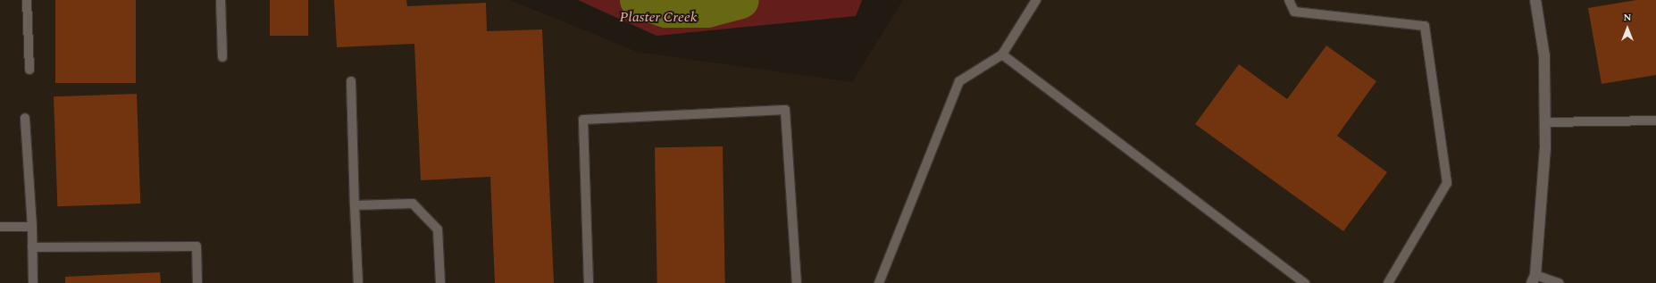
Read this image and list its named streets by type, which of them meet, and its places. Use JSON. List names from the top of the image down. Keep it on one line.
{"parks":["Plaster Creek"],"north":"top"}
